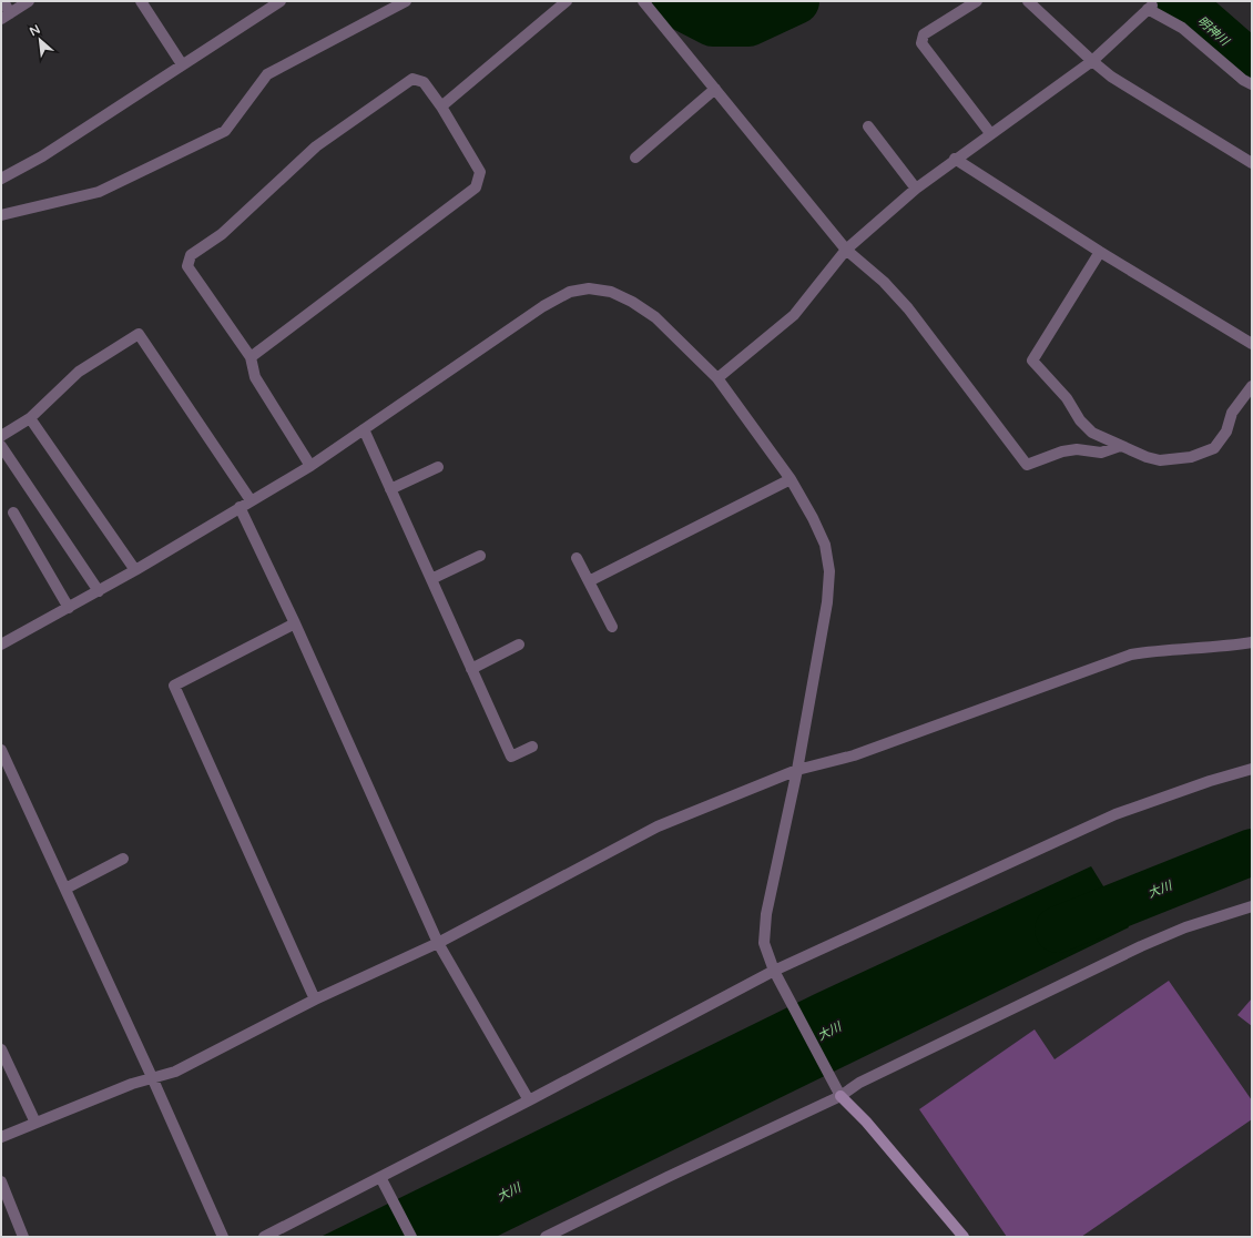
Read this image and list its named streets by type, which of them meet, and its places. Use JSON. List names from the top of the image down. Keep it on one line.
{"water":["明神川","大川"],"north":"top left"}
